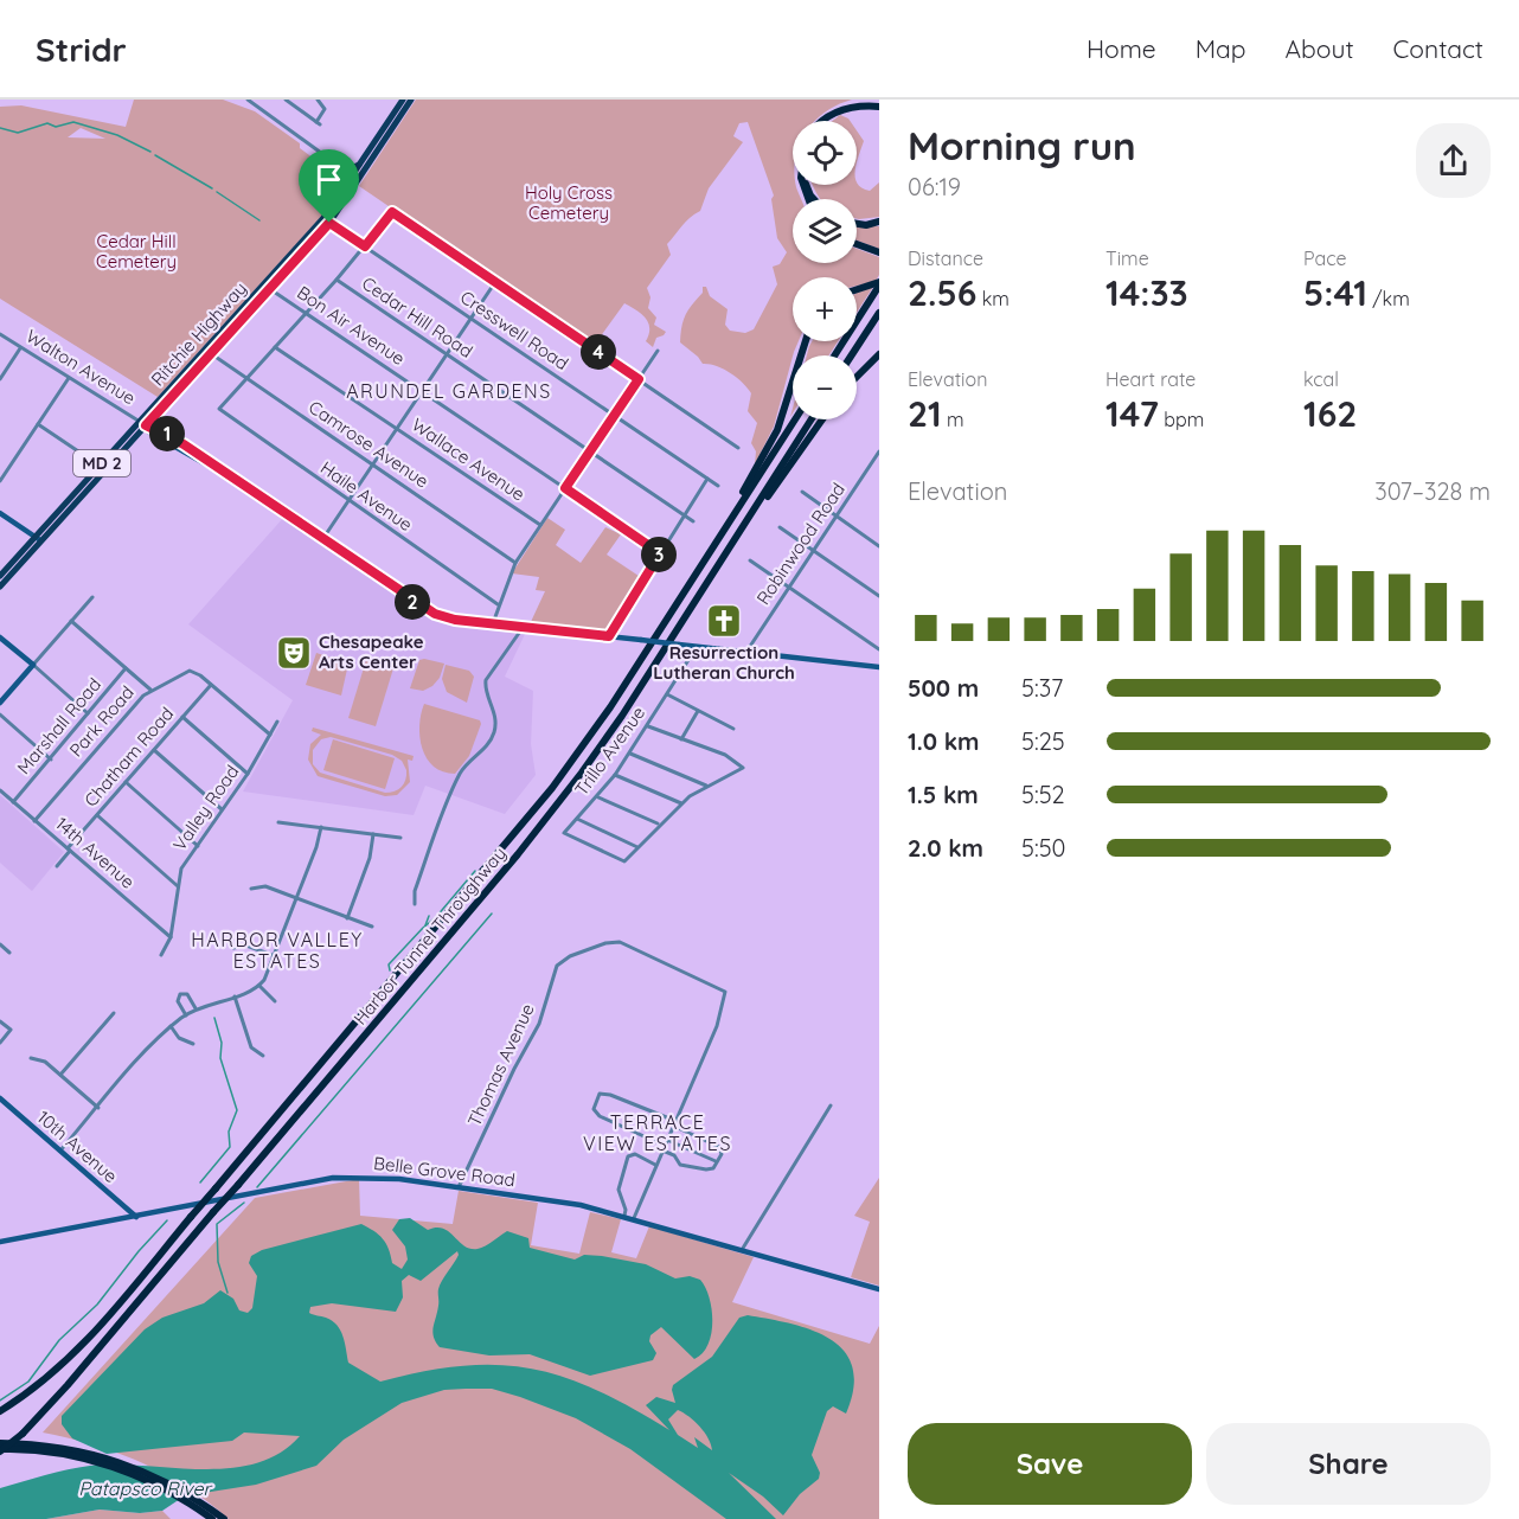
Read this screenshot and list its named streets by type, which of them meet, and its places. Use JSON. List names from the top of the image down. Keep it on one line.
{"streets":{"highway":["Harbor Tunnel Throughway"],"main road":["Ritchie Highway","MD 2"],"street":["Cedar Hill Road","Bon Air Avenue","Cresswell Road","Walton Avenue","Camrose Avenue","Wallace Avenue","Haile Avenue","Robinwood Road","Park Road","Marshall Road","Trillo Avenue","Chatham Road","Valley Road","14th Avenue","Thomas Avenue","10th Avenue","Belle Grove Road"]},"crossings":[["Bon Air Avenue","Ritchie Highway"],["Cresswell Road","Ritchie Highway"],["Ritchie Highway","Walton Avenue"],["Ritchie Highway","Camrose Avenue"],["Camrose Avenue","Haile Avenue"],["Park Road","Chatham Road"],["Park Road","Valley Road"],["Park Road","14th Avenue"],["Marshall Road","14th Avenue"],["Chatham Road","14th Avenue"],["Valley Road","14th Avenue"],["Thomas Avenue","Belle Grove Road"],["10th Avenue","Belle Grove Road"]],"districts":["ARUNDEL GARDENS","HARBOR VALLEY ESTATES","TERRACE VIEW ESTATES"],"water":["Patapsco River"],"parks":["Holy Cross Cemetery","Cedar Hill Cemetery"],"places":{"church":["Resurrection Lutheran Church"],"theatre":["Chesapeake Arts Center"]},"page":{"header":"Stridr","nav":["Home","Map","About","Contact"],"heading":["Morning run","06:19"],"map_buttons":["+","−"],"stats":[["Distance","2.56 km"],["Time","14:33"],["Pace","5:41 /km"],["Elevation","21 m"],["Heart rate","147 bpm"],["kcal","162"]],"pins":["4","1","3","2"],"chart":["Elevation","307–328 m"],"list":[{"name":"500 m","note":"5:37"},{"name":"1.0 km","note":"5:25"},{"name":"1.5 km","note":"5:52"},{"name":"2.0 km","note":"5:50"}],"buttons":["Save","Share"]}}
